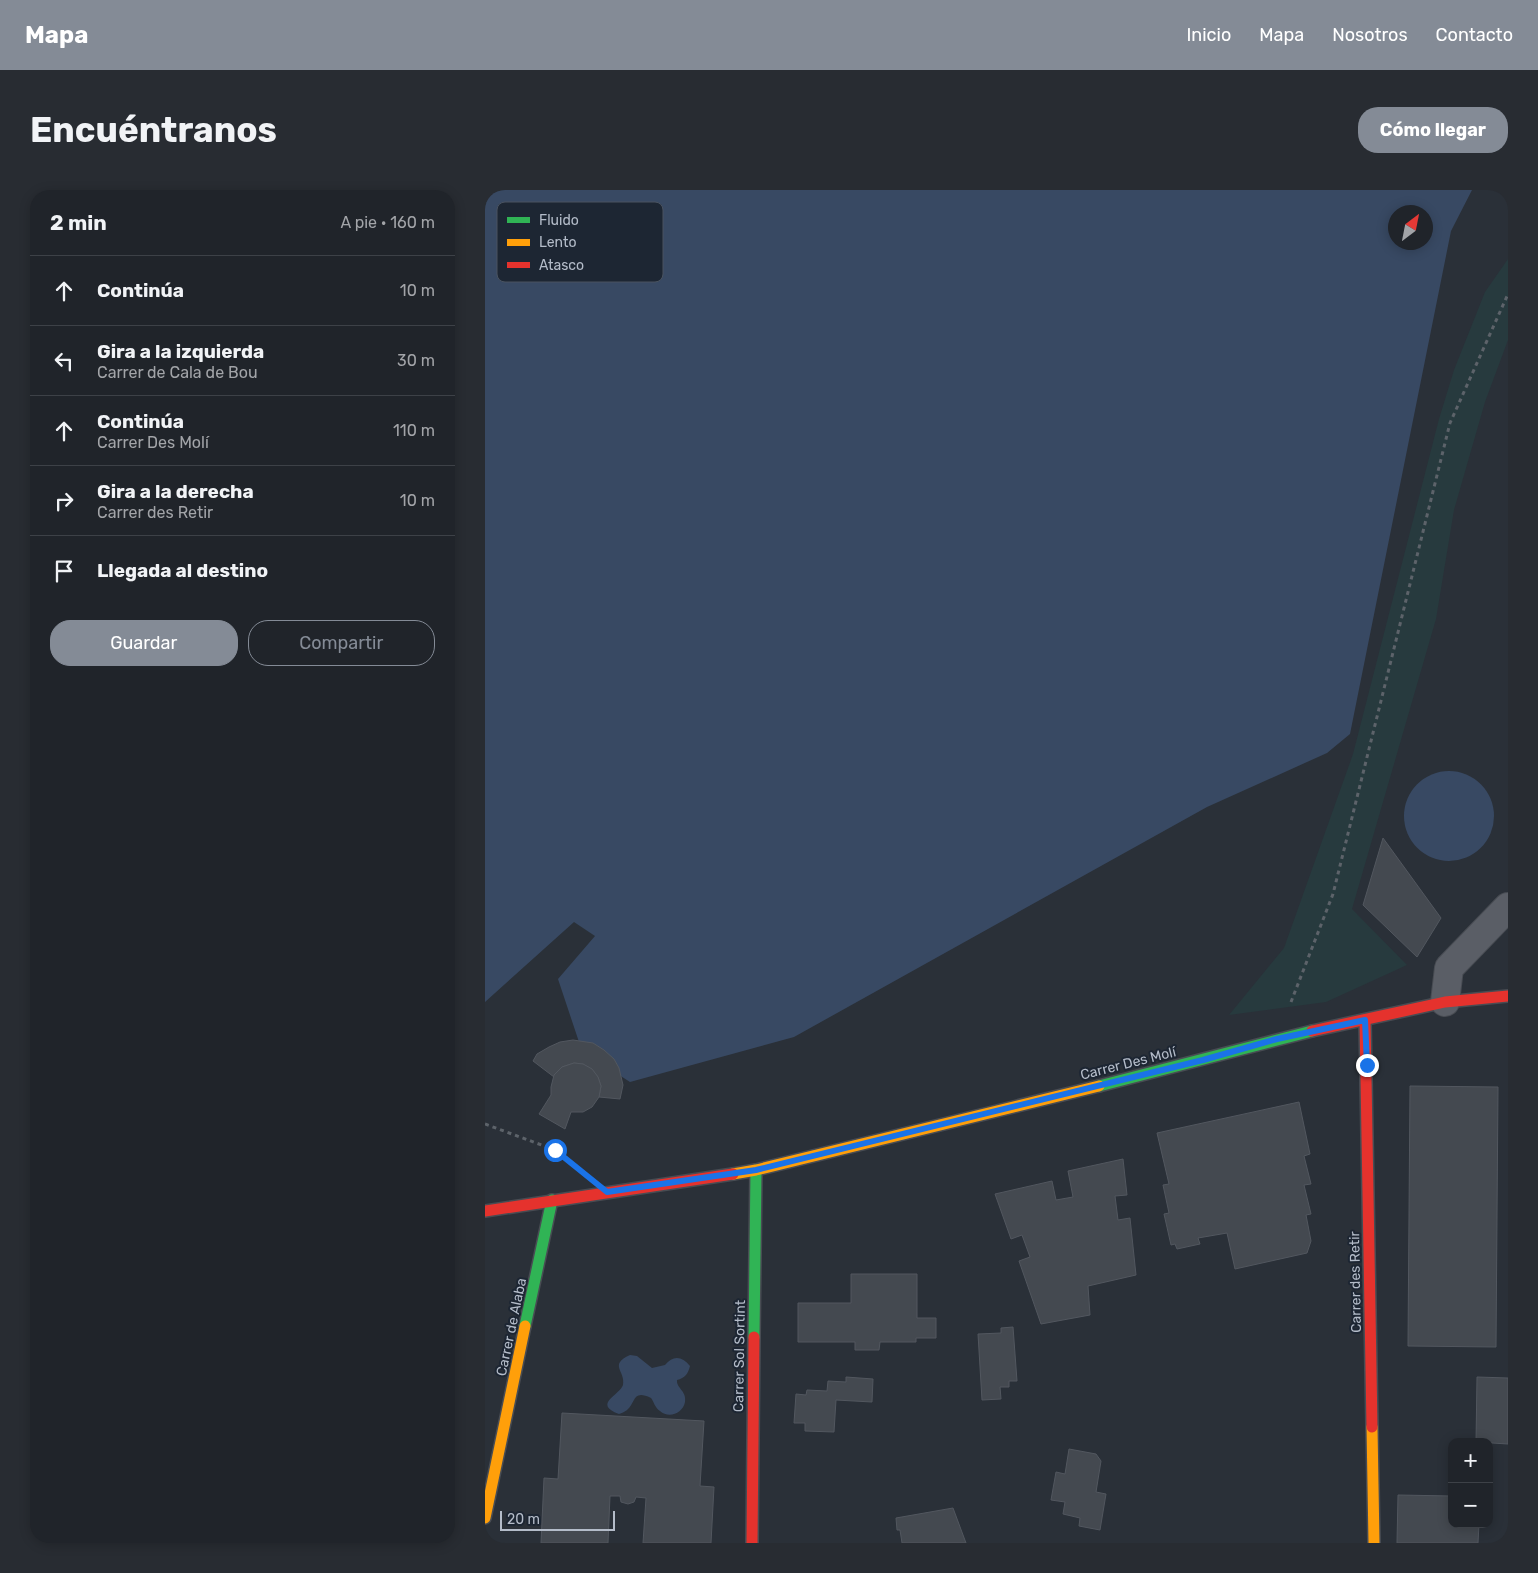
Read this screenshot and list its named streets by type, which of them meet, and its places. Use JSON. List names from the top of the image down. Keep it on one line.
{"streets":{"street":["Carrer Des Molí","Carrer des Retir","Carrer de Alaba","Carrer Sol Sortint"]},"crossings":[["Carrer Des Molí","Carrer des Retir"],["Carrer Des Molí","Carrer de Alaba"],["Carrer Des Molí","Carrer Sol Sortint"]],"legend":["Fluido","Lento","Atasco"],"scale_bar":"20 m","north":"top right","page":{"header":"Mapa","nav":["Inicio","Mapa","Nosotros","Contacto"],"buttons":["Cómo llegar",["Guardar","Compartir"]],"title":"Encuéntranos","heading":["2 min","A pie · 160 m"],"list":[["Continúa","10 m"],["Gira a la izquierda","Carrer de Cala de Bou","30 m"],["Continúa","Carrer Des Molí","110 m"],["Gira a la derecha","Carrer des Retir","10 m"],"Llegada al destino"],"map_buttons":["+","−"],"scale":"20 m"}}
